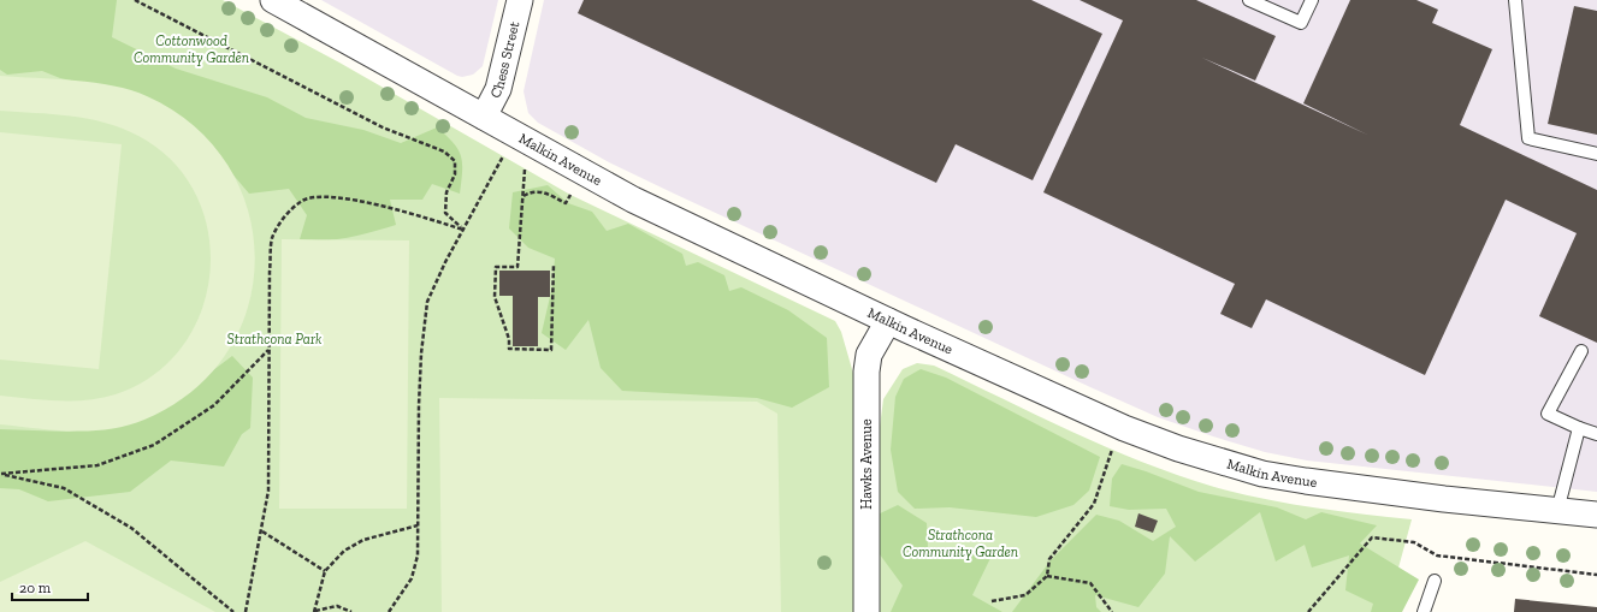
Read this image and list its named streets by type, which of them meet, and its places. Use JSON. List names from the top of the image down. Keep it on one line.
{"streets":{"street":["Chess Street","Malkin Avenue","Hawks Avenue"]},"crossings":[["Chess Street","Malkin Avenue"],["Malkin Avenue","Hawks Avenue"]],"parks":["Cottonwood Community Garden","Strathcona Park","Strathcona Community Garden"],"scale_bar":"20 m"}
